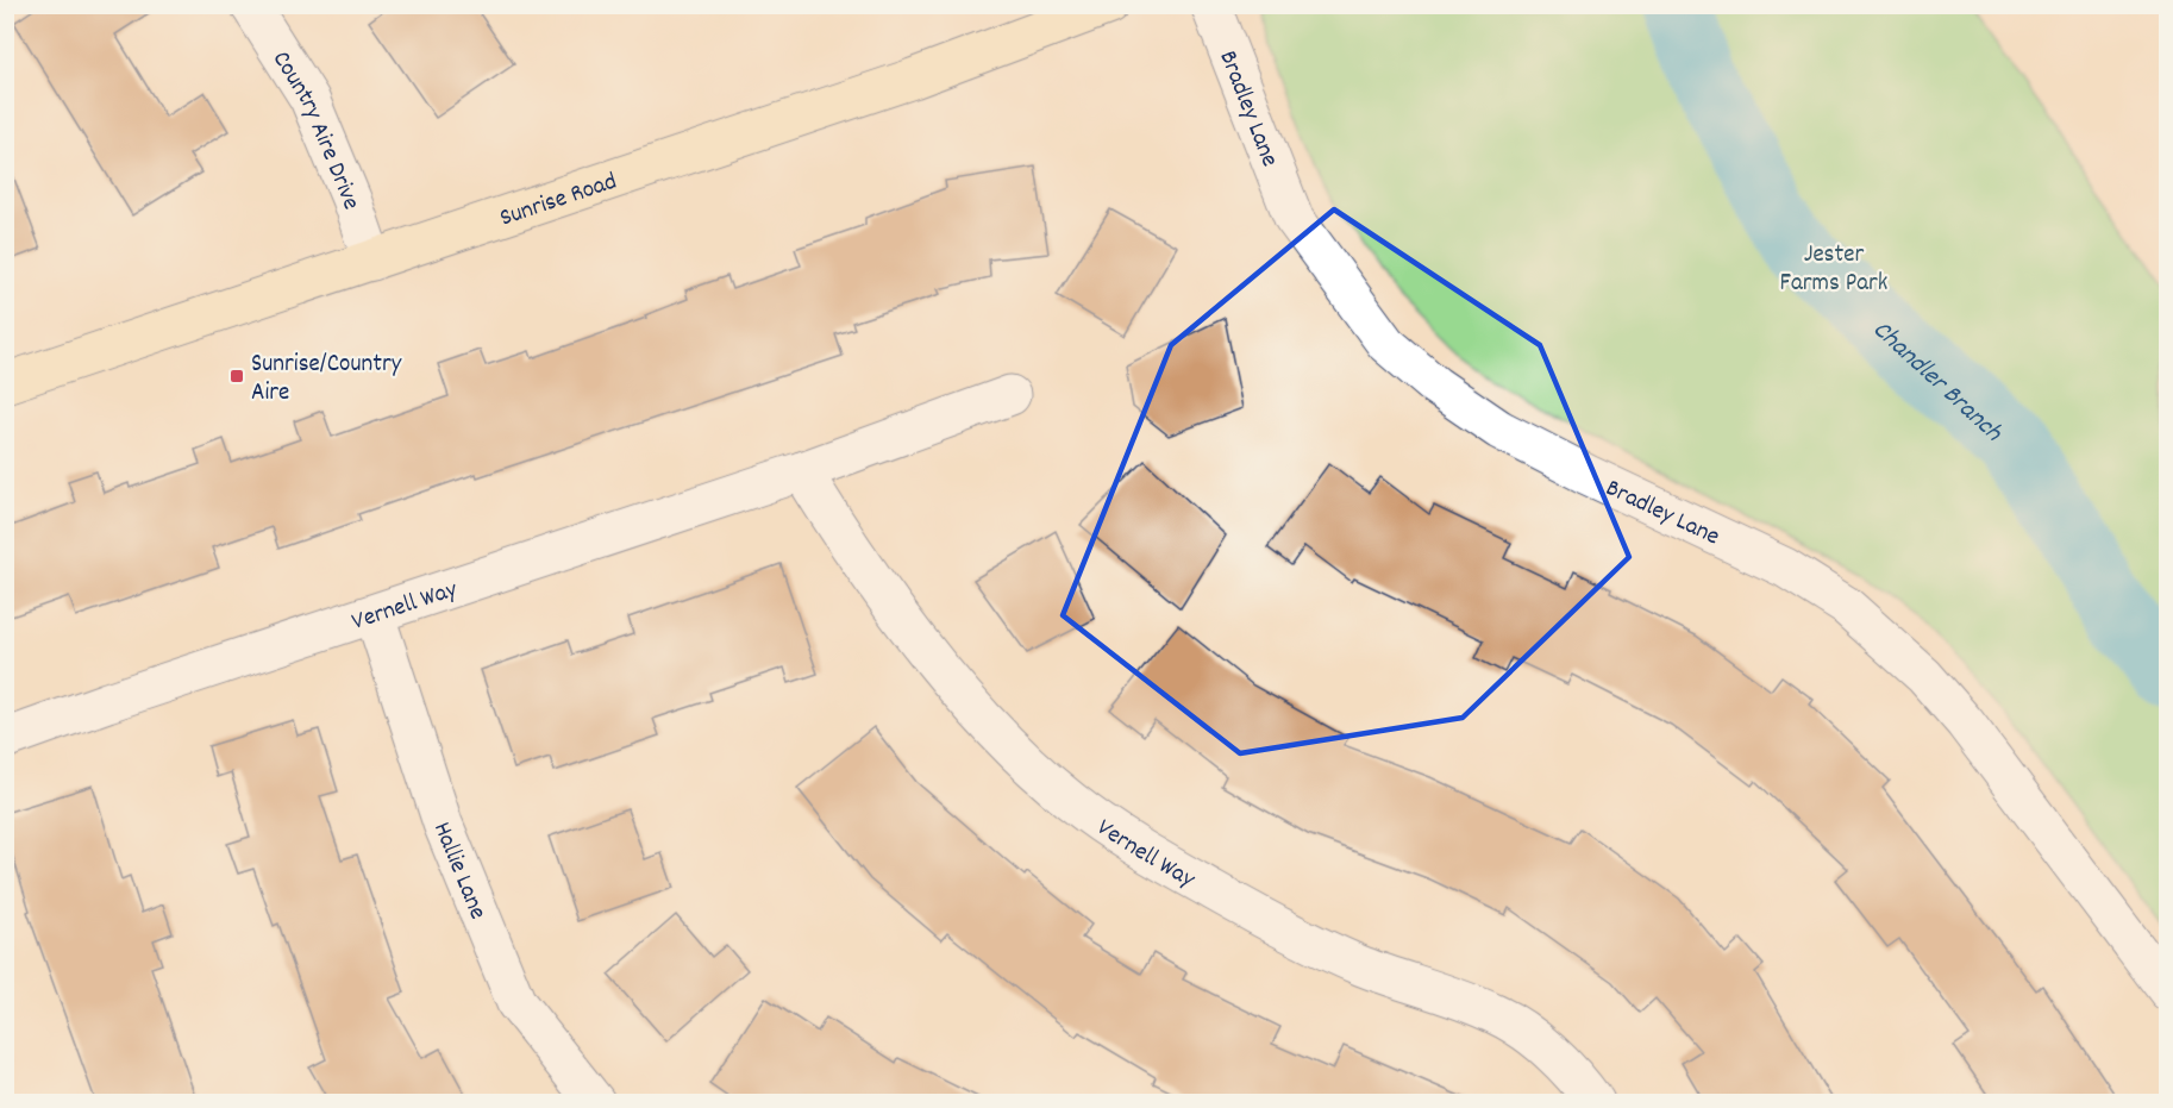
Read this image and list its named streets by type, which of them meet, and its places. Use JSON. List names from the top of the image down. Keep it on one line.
{"streets":{"main road":["Sunrise Road"],"street":["Bradley Lane","Country Aire Drive","Vernell Way","Hallie Lane"]},"crossings":[["Country Aire Drive","Sunrise Road"],["Vernell Way","Hallie Lane"]],"water":["Chandler Branch"],"parks":["Jester Farms Park"],"places":{"transit":["Sunrise/Country Aire"]}}
